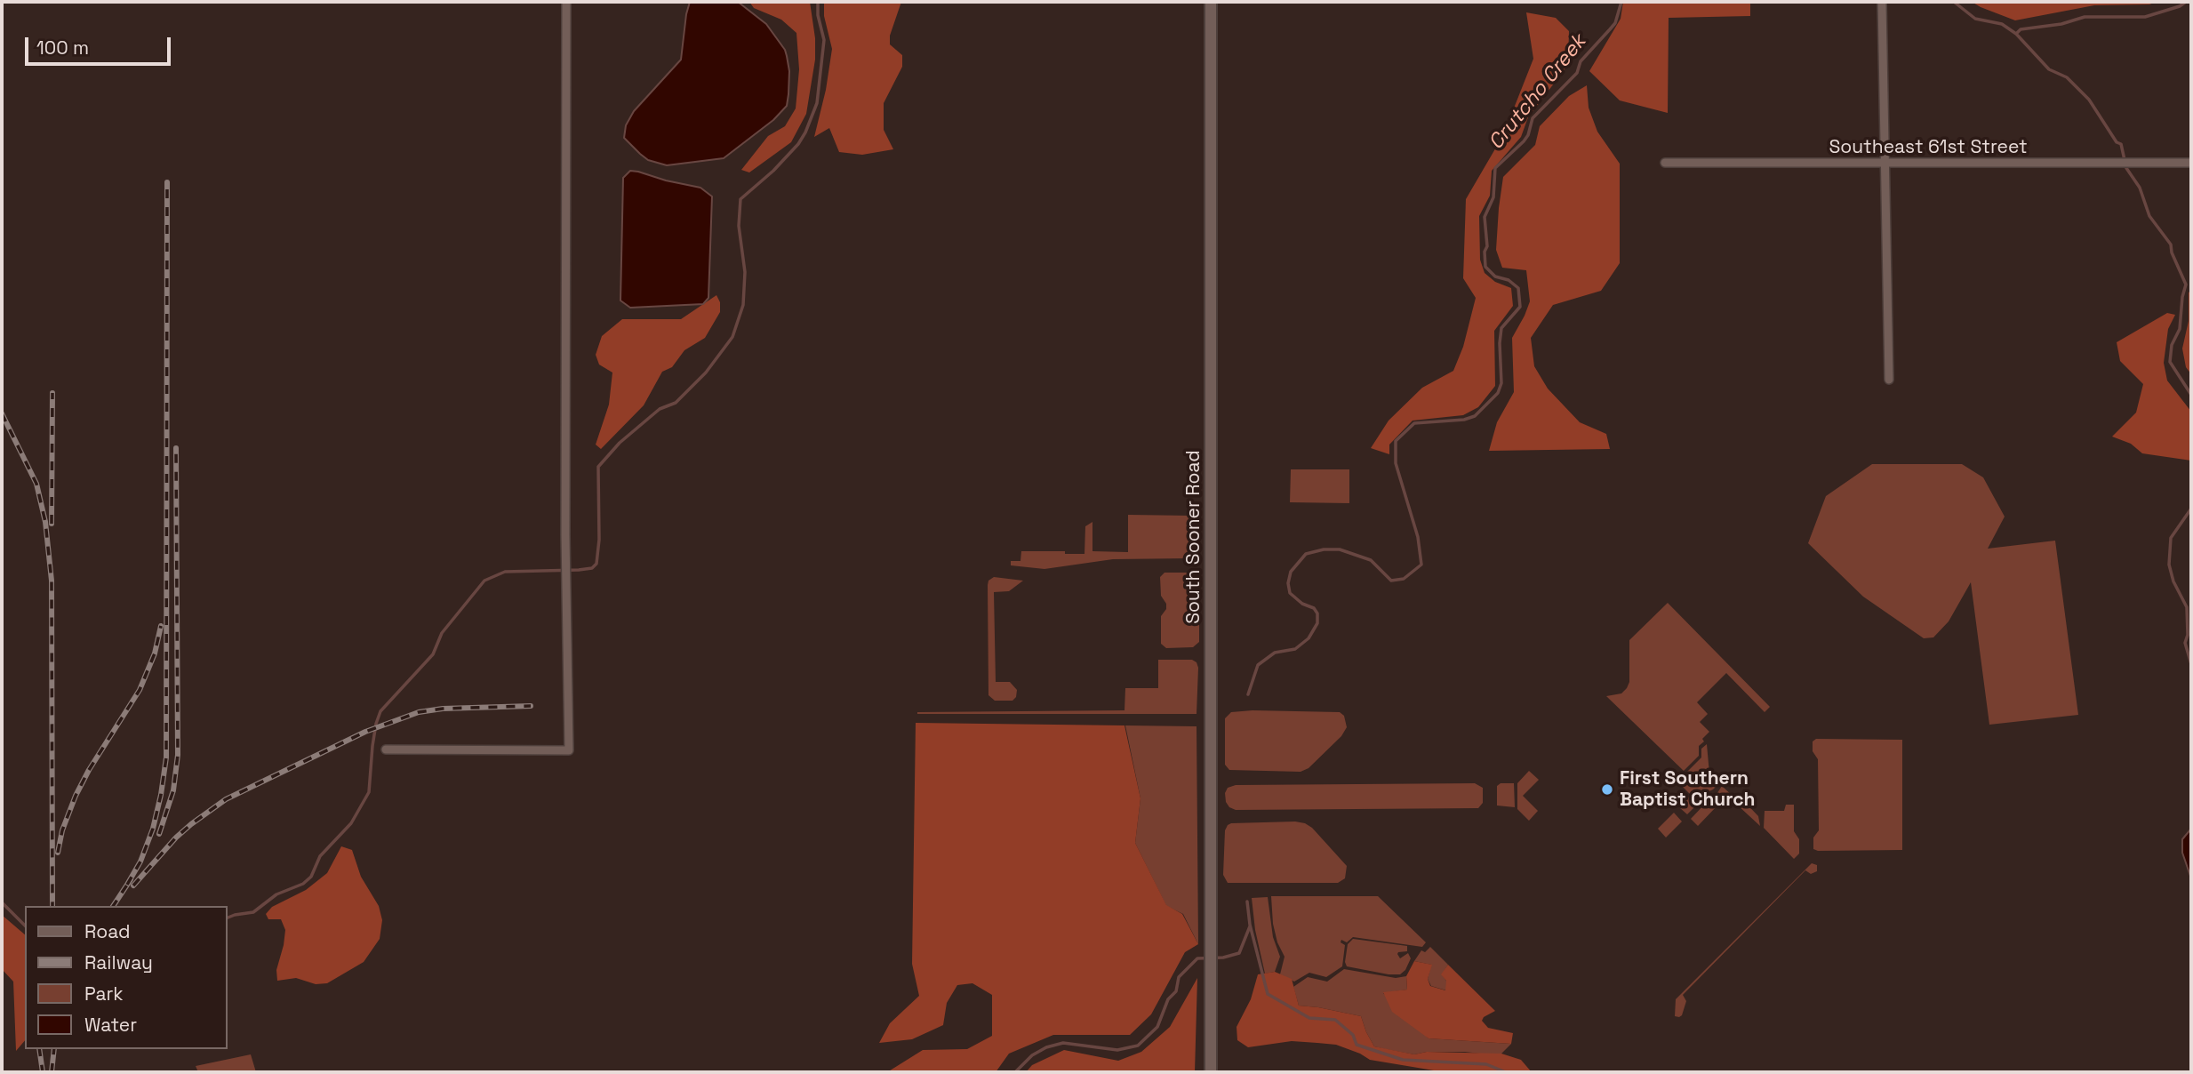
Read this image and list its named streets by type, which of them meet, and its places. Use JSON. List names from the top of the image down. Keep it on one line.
{"streets":{"main road":["South Sooner Road"],"street":["Southeast 61st Street"]},"water":["Crutcho Creek"],"places":["First Southern Baptist Church"],"legend":["Road","Railway","Park","Water"],"scale_bar":"100 m"}
